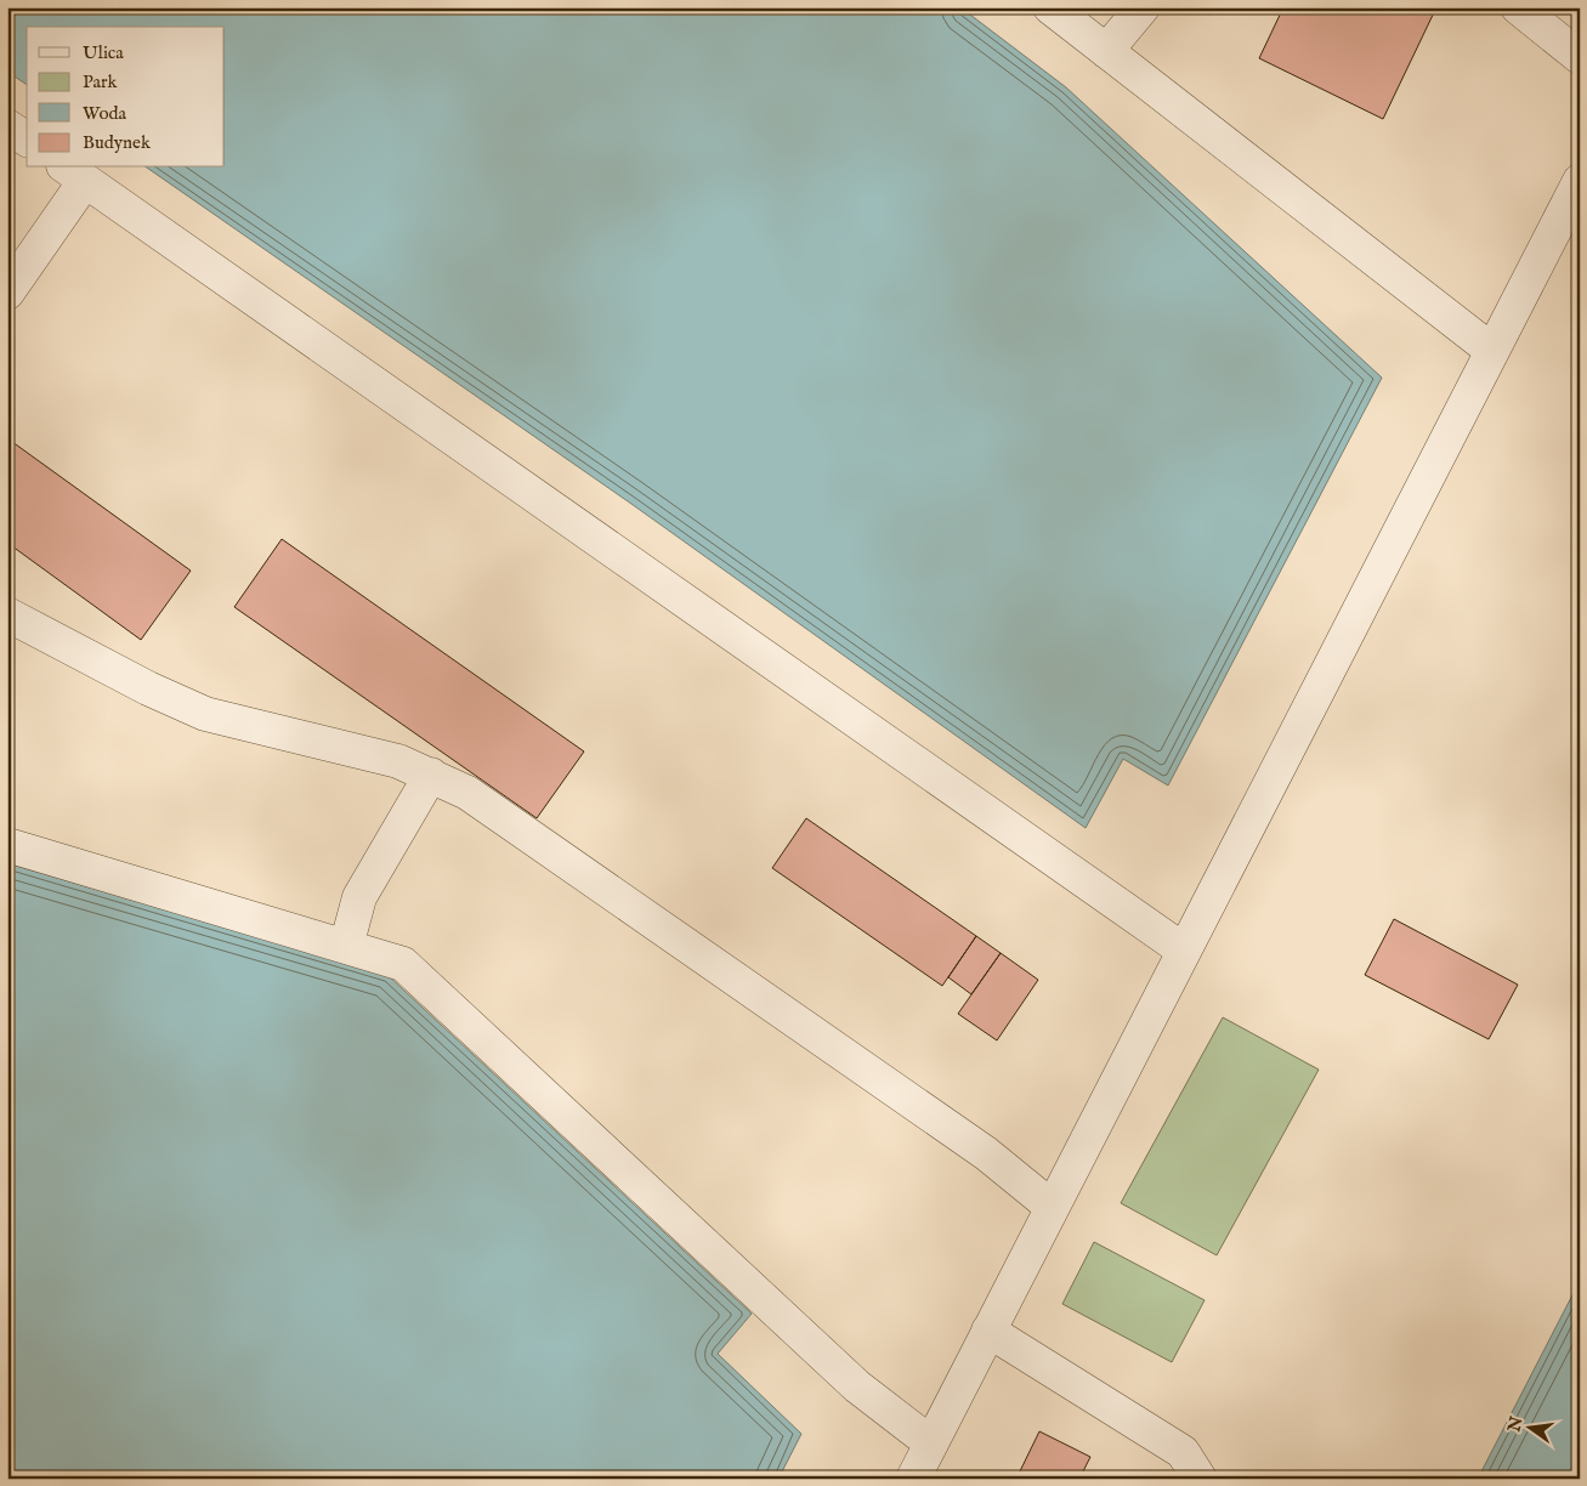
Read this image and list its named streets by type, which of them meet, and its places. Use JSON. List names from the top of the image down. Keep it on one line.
{"legend":["Ulica","Park","Woda","Budynek"],"north":"left"}
